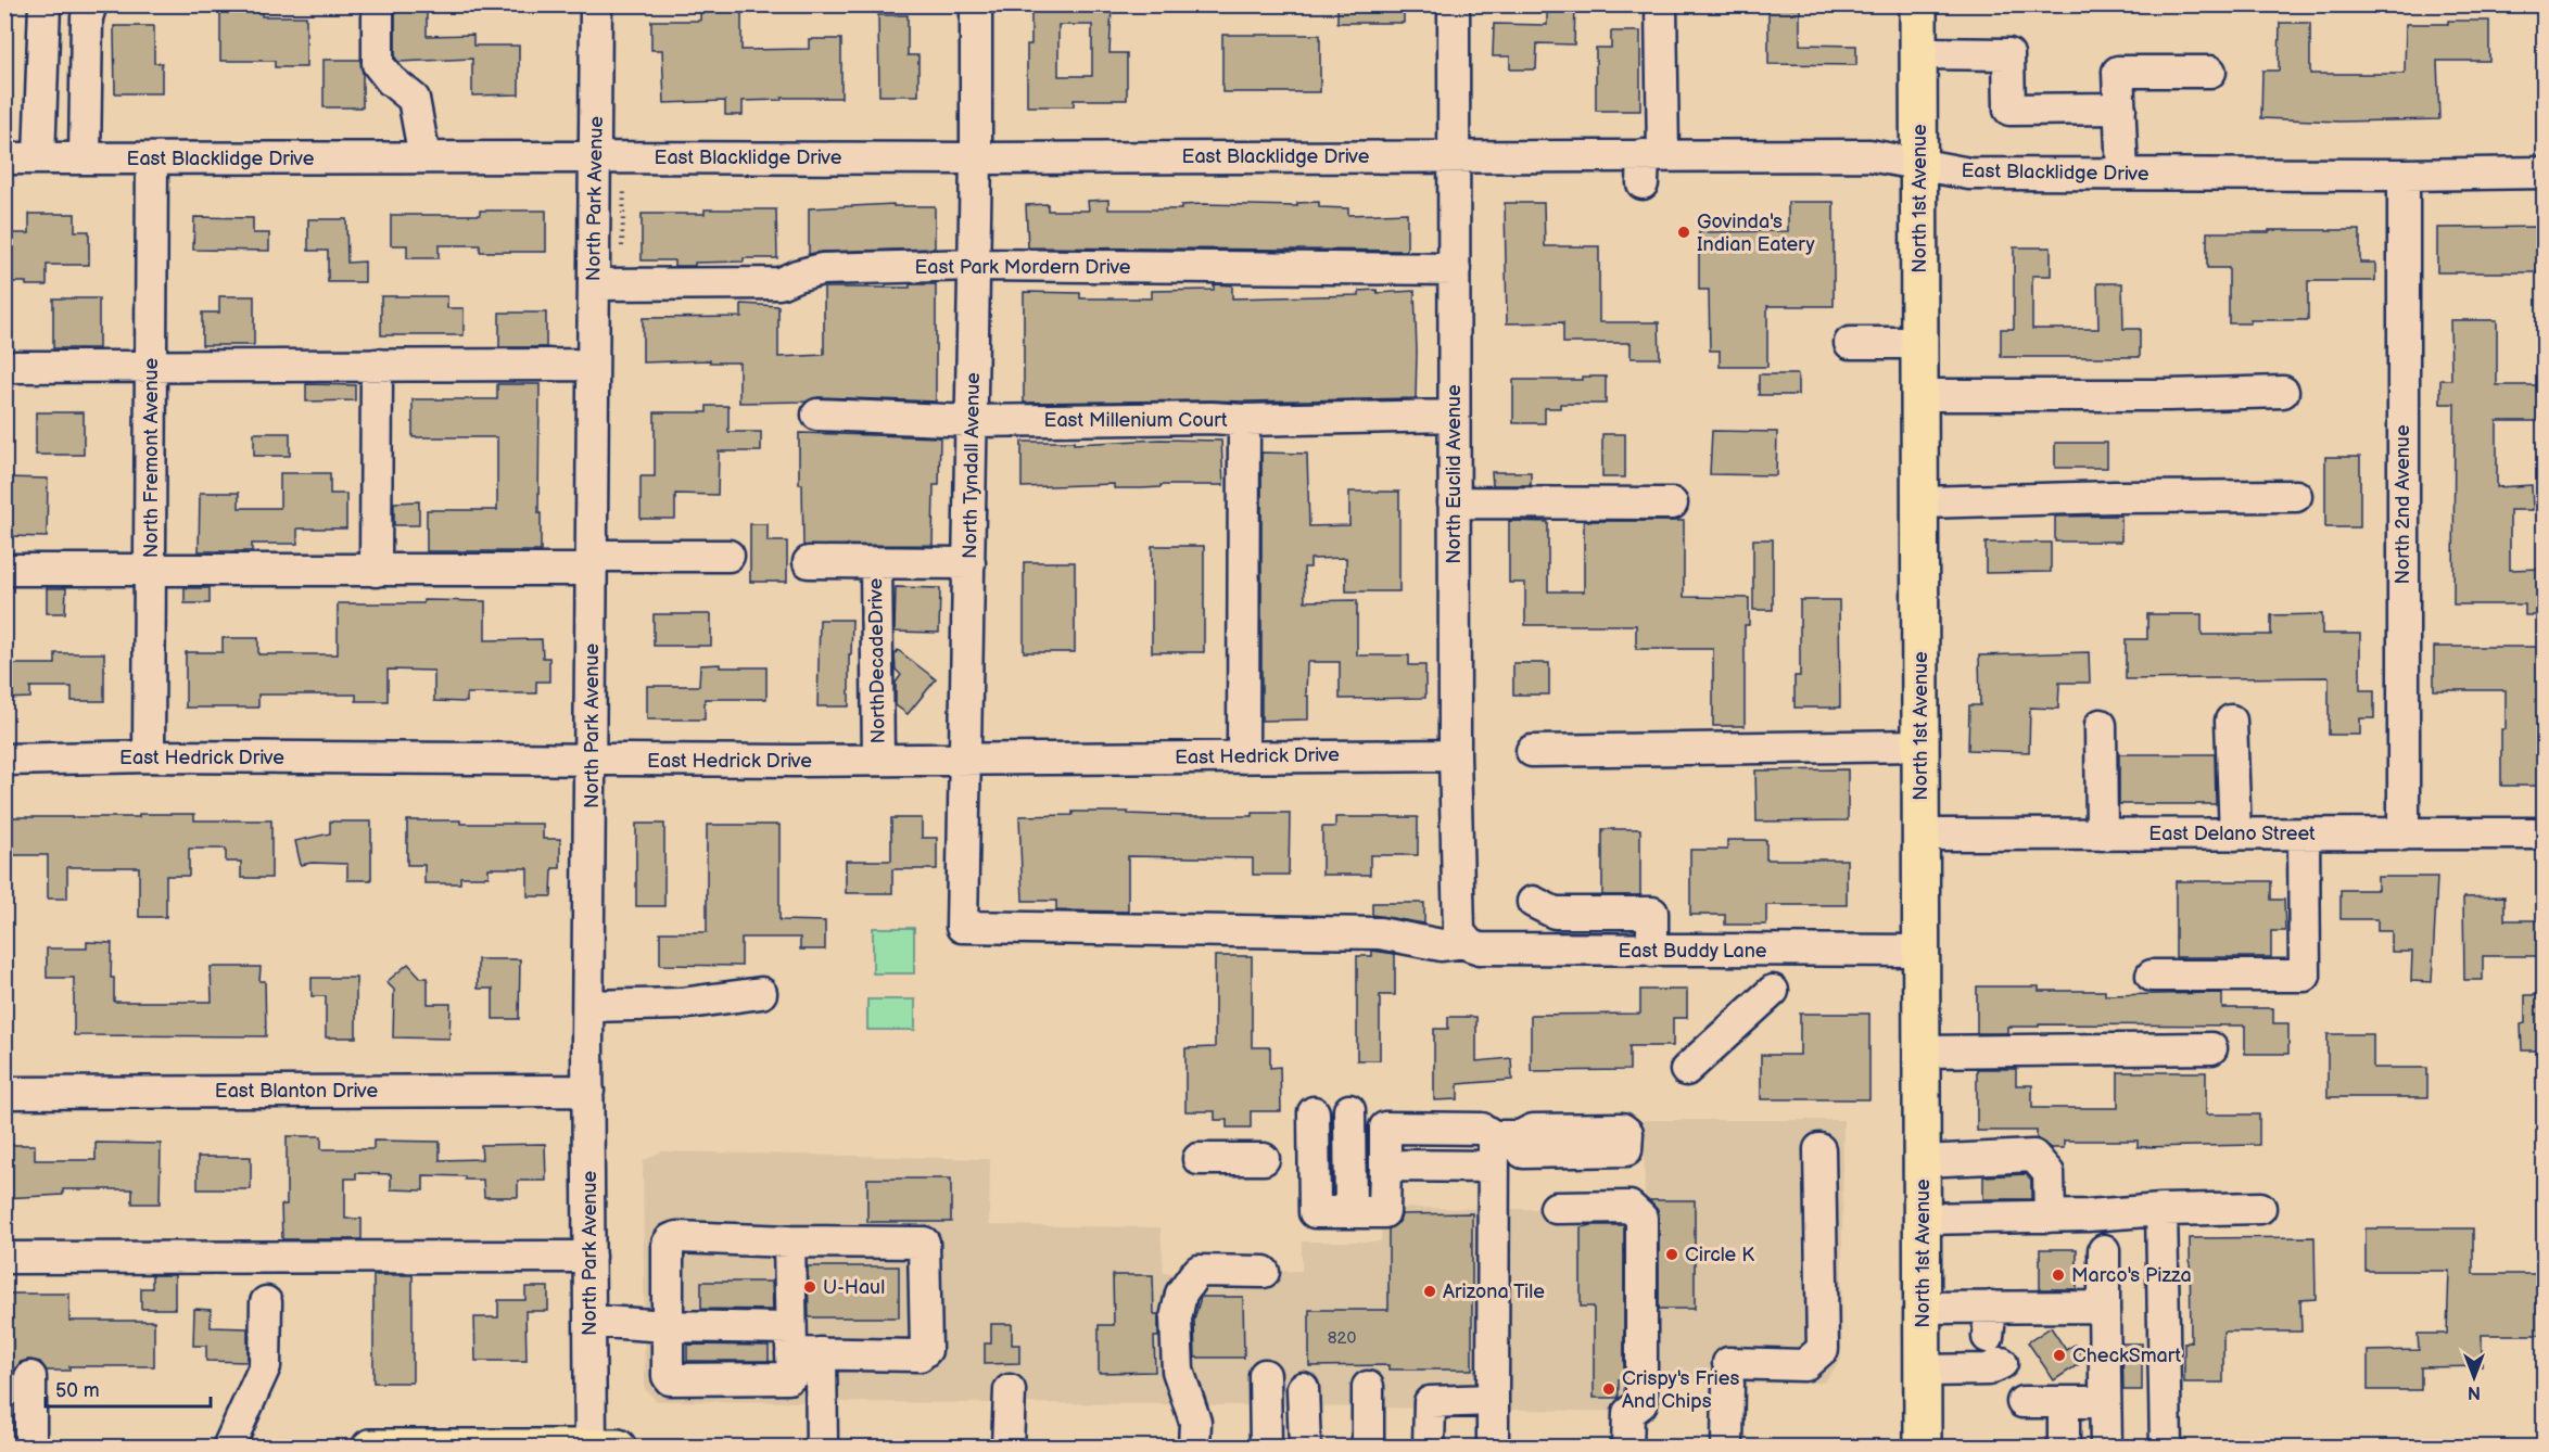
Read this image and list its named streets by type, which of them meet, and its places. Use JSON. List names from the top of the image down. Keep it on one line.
{"streets":{"main road":["North 1st Avenue"],"street":["East Blacklidge Drive","North Park Avenue","East Park Mordern Drive","East Millenium Court","North Fremont Avenue","North Tyndall Avenue","North Euclid Avenue","North 2nd Avenue","NorthDecadeDrive","East Hedrick Drive","East Delano Street","East Buddy Lane","East Blanton Drive"]},"crossings":[["East Blacklidge Drive","North Park Avenue"],["East Blacklidge Drive","North 1st Avenue"],["East Blacklidge Drive","North Fremont Avenue"],["East Blacklidge Drive","North Tyndall Avenue"],["East Blacklidge Drive","North Euclid Avenue"],["East Blacklidge Drive","North 2nd Avenue"],["North Park Avenue","East Park Mordern Drive"],["North Park Avenue","East Hedrick Drive"],["North Park Avenue","East Blanton Drive"],["North 1st Avenue","East Delano Street"],["North 1st Avenue","East Buddy Lane"],["East Park Mordern Drive","North Tyndall Avenue"],["East Park Mordern Drive","North Euclid Avenue"],["East Millenium Court","North Tyndall Avenue"],["East Millenium Court","North Euclid Avenue"],["North Fremont Avenue","East Hedrick Drive"],["North Tyndall Avenue","East Hedrick Drive"],["North Tyndall Avenue","East Buddy Lane"],["North Euclid Avenue","East Hedrick Drive"],["North Euclid Avenue","East Buddy Lane"],["North 2nd Avenue","East Delano Street"],["NorthDecadeDrive","East Hedrick Drive"]],"places":["Govinda's Indian Eatery","Circle K","Marco's Pizza","U-Haul","Arizona Tile","CheckSmart","Crispy's Fries And Chips"],"house_numbers":["820"],"scale_bar":"50 m","north":"bottom"}
